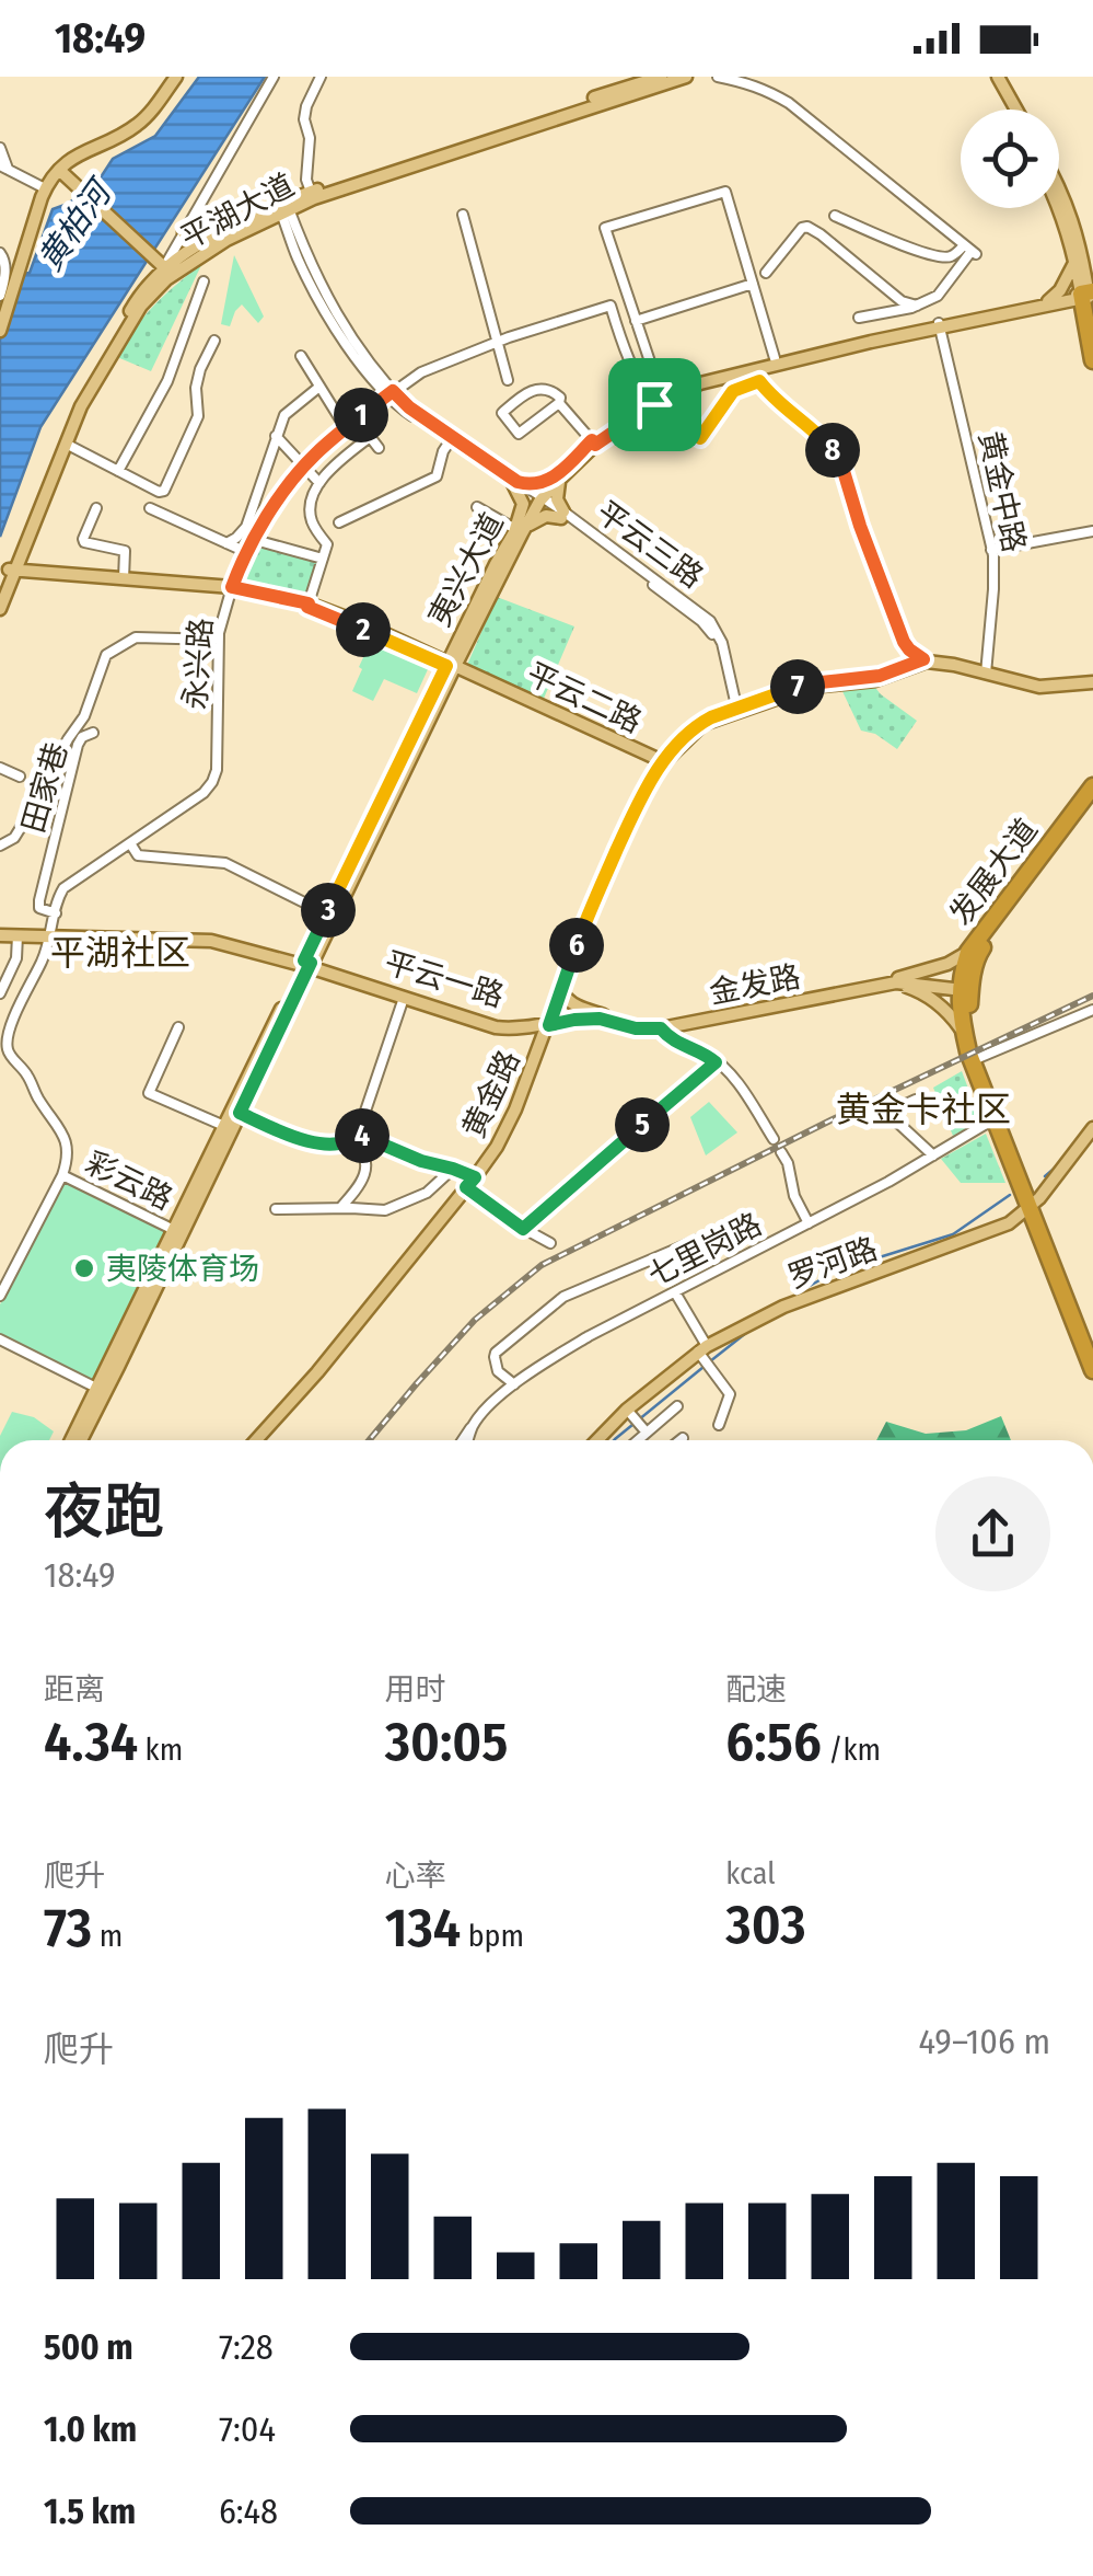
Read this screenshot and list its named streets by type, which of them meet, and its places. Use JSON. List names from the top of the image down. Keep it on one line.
{"streets":{"highway":["发展大道"],"main road":["平湖大道","夷兴大道","平云二路","平云一路","金发路","黄金路","罗河路"],"street":["黄金中路","平云三路","永兴路","田家巷","彩云路","七里岗路"]},"crossings":[["平湖大道","平云三路"],["平湖大道","平云二路"],["黄金中路","夷兴大道"],["平云三路","夷兴大道"],["平云三路","永兴路"],["平云三路","黄金路"],["夷兴大道","永兴路"],["夷兴大道","平云二路"],["夷兴大道","平云一路"],["夷兴大道","彩云路"],["永兴路","平云二路"],["永兴路","田家巷"],["永兴路","平云一路"],["永兴路","彩云路"],["平云二路","黄金路"],["发展大道","金发路"],["发展大道","七里岗路"],["发展大道","罗河路"],["平云一路","金发路"],["平云一路","黄金路"],["平云一路","彩云路"],["金发路","黄金路"]],"districts":["平湖社区","黄金卡社区"],"water":["黄柏河"],"places":["夷陵体育场"],"page":{"status":"18:49","pins":["1","8","2","7","3","6","5","4"],"heading":["夜跑","18:49"],"stats":[["距离","4.34 km"],["用时","30:05"],["配速","6:56 /km"],["爬升","73 m"],["心率","134 bpm"],["kcal","303"]],"chart":["爬升","49–106 m"],"list":[{"name":"500 m","note":"7:28"},{"name":"1.0 km","note":"7:04"},{"name":"1.5 km","note":"6:48"}]}}
